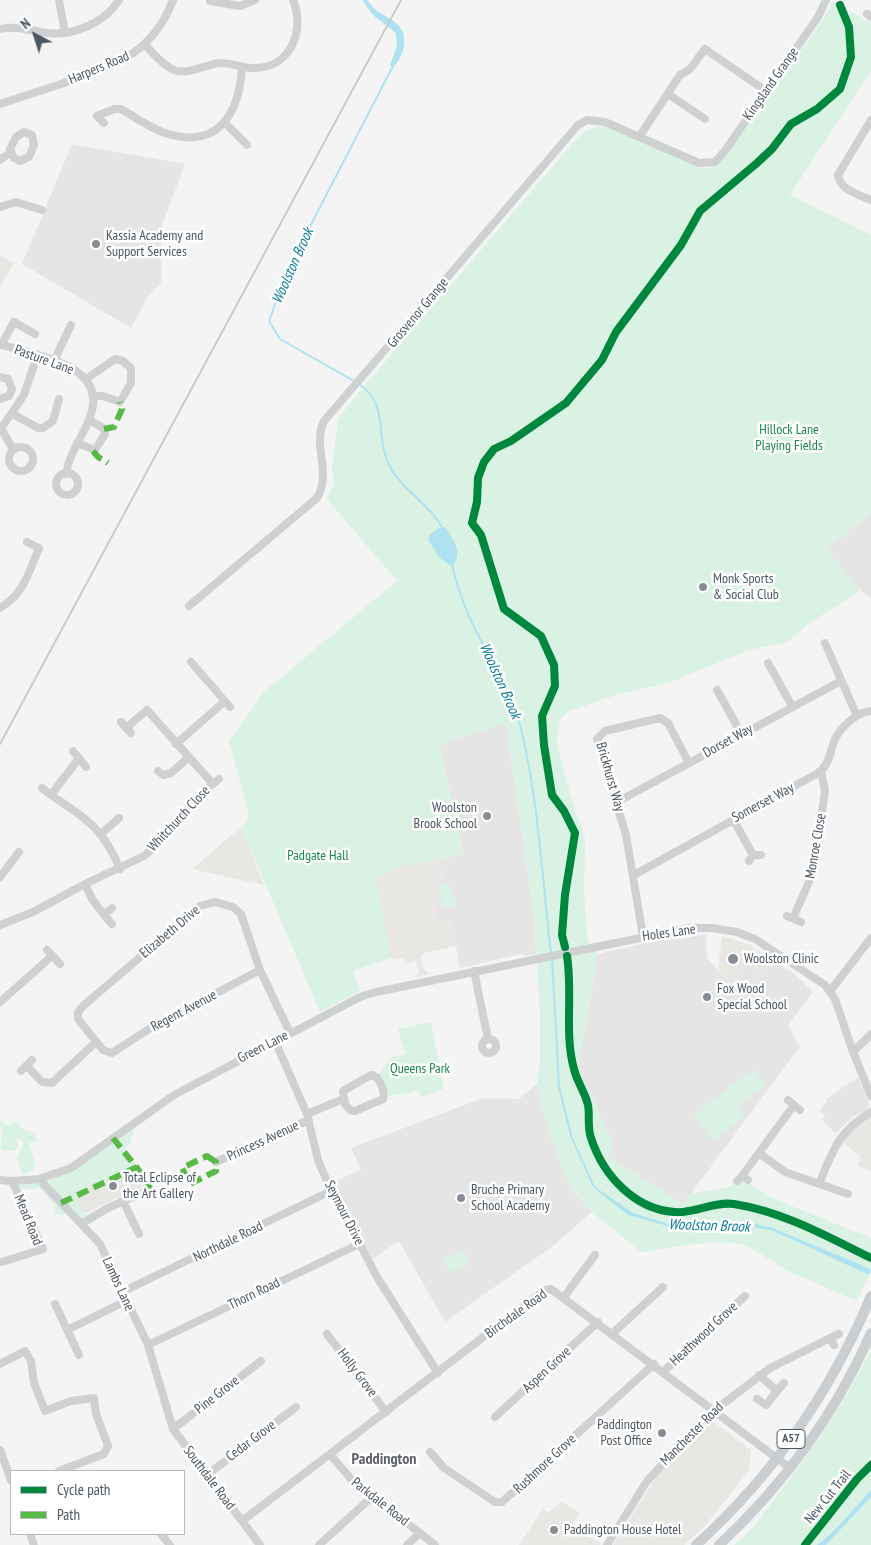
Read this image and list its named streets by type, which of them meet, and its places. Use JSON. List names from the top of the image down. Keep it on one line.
{"streets":{"main road":["A57"],"street":["Harpers Road","Kingsland Grange","Grosvenor Grange","Pasture Lane","Dorset Way","Brickhurst Way","Somerset Way","Whitchurch Close","Monroe Close","Elizabeth Drive","Holes Lane","Regent Avenue","Green Lane","Princess Avenue","Seymour Drive","Mead Road","Northdale Road","Lambs Lane","Thorn Road","Birchdale Road","Heathwood Grove","Aspen Grove","Holly Grove","Pine Grove","Manchester Road","Cedar Grove","Rushmore Grove","Southdale Road","Parkdale Road"],"cycle path":["New Cut Trail"]},"crossings":[["Kingsland Grange","Grosvenor Grange"],["Dorset Way","Brickhurst Way"],["Brickhurst Way","Somerset Way"],["Brickhurst Way","Holes Lane"],["Somerset Way","Monroe Close"],["Elizabeth Drive","Regent Avenue"],["Elizabeth Drive","Green Lane"],["Holes Lane","Green Lane"],["Green Lane","Seymour Drive"],["Green Lane","Mead Road"],["Green Lane","Lambs Lane"],["Princess Avenue","Seymour Drive"],["Seymour Drive","Northdale Road"],["Seymour Drive","Thorn Road"],["Seymour Drive","Birchdale Road"],["Northdale Road","Lambs Lane"],["Lambs Lane","Thorn Road"],["Lambs Lane","Southdale Road"],["Birchdale Road","Heathwood Grove"],["Birchdale Road","Aspen Grove"],["Birchdale Road","Holly Grove"],["Birchdale Road","Manchester Road"],["Birchdale Road","A57"],["Birchdale Road","Rushmore Grove"],["Birchdale Road","Southdale Road"],["Birchdale Road","Parkdale Road"],["Pine Grove","Southdale Road"],["Cedar Grove","Southdale Road"]],"districts":["Paddington"],"water":["Woolston Brook"],"parks":["Hillock Lane Playing Fields","Padgate Hall","Queens Park"],"places":["Kassia Academy and Support Services","Monk Sports & Social Club","Woolston Brook School","Woolston Clinic","Fox Wood Special School","Total Eclipse of the Art Gallery","Bruche Primary School Academy","Paddington Post Office","Paddington House Hotel"],"legend":["Cycle path","Path"],"north":"top left"}
